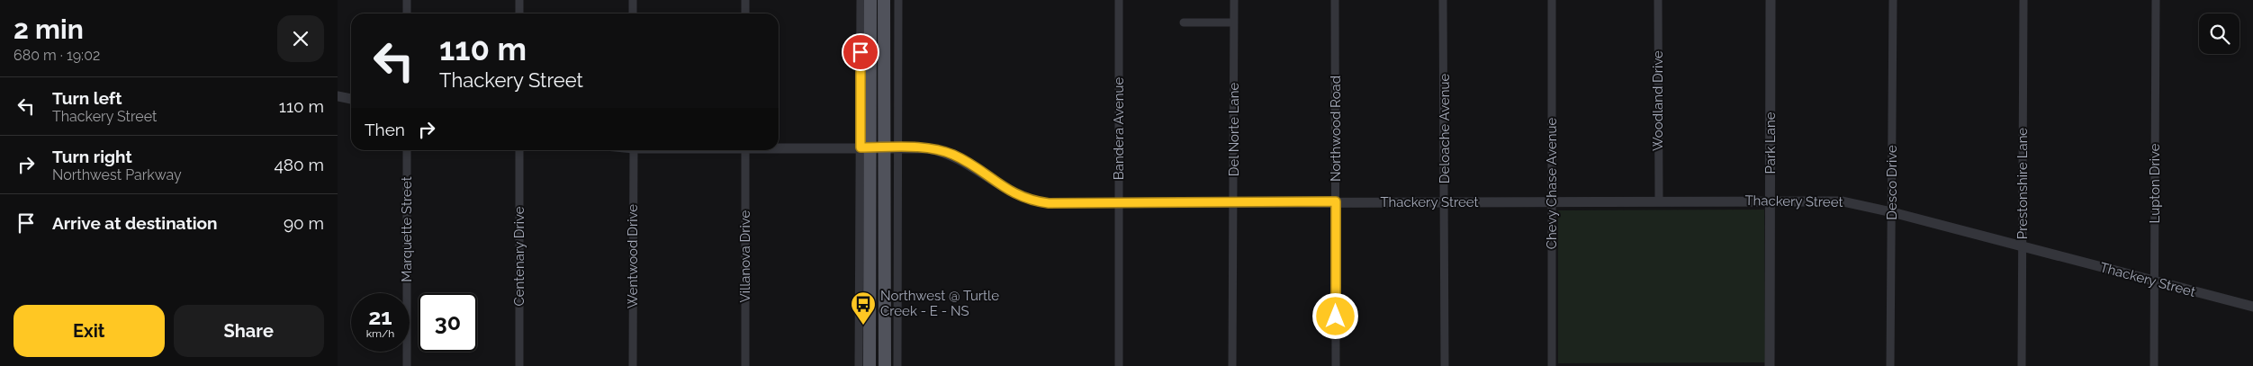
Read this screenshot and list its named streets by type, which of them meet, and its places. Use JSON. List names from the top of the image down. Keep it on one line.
{"streets":{"street":["Woodland Drive","Bandera Avenue","Northwood Road","Deloache Avenue","Del Norte Lane","Park Lane","Desco Drive","Chevy Chase Avenue","Prestonshire Lane","Lupton Drive","Thackery Street","Marquette Street","Centenary Drive","Wentwood Drive","Villanova Drive"]},"crossings":[["Woodland Drive","Thackery Street"],["Bandera Avenue","Thackery Street"],["Northwood Road","Thackery Street"],["Deloache Avenue","Thackery Street"],["Del Norte Lane","Thackery Street"],["Park Lane","Thackery Street"],["Desco Drive","Thackery Street"],["Chevy Chase Avenue","Thackery Street"],["Prestonshire Lane","Thackery Street"],["Lupton Drive","Thackery Street"]],"places":{"bus stop":["Northwest @ Turtle Creek - E - NS"]},"page":{"heading":["2 min","680 m · 19:02"],"turn":["110 m","Thackery Street"],"list":[{"name":"Turn left","note":"Thackery Street","value":"110 m"},{"name":"Turn right","note":"Northwest Parkway","value":"480 m"},{"name":"Arrive at destination","value":"90 m"}],"then":"Then","speed":"21 km/h","limit":"30","buttons":["Exit","Share"]}}
